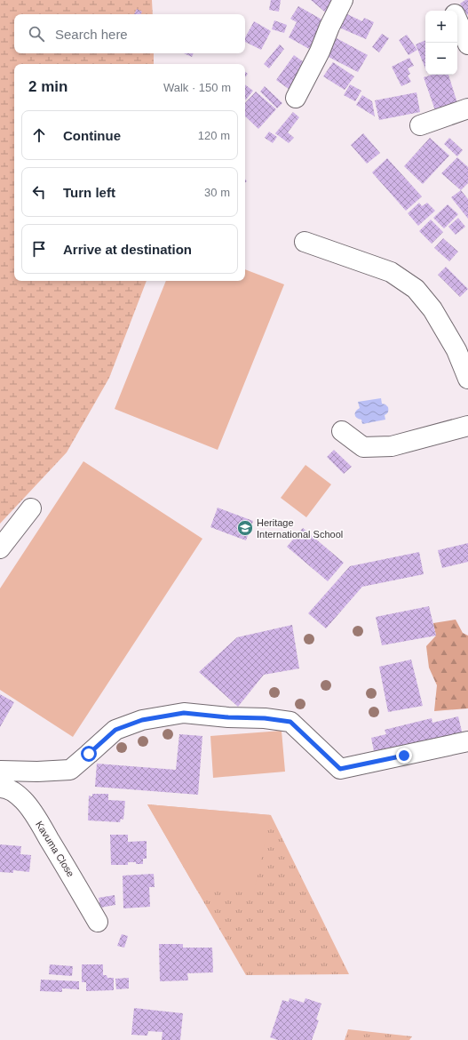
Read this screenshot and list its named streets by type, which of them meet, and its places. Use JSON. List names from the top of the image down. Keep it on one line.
{"streets":{"street":["Kavuma Close"]},"places":{"school or university":["Heritage International School"]},"page":{"map_buttons":["+","−"],"search":"Search here","heading":["2 min","Walk · 150 m"],"list":[["Continue","120 m"],["Turn left","30 m"],"Arrive at destination"]}}
